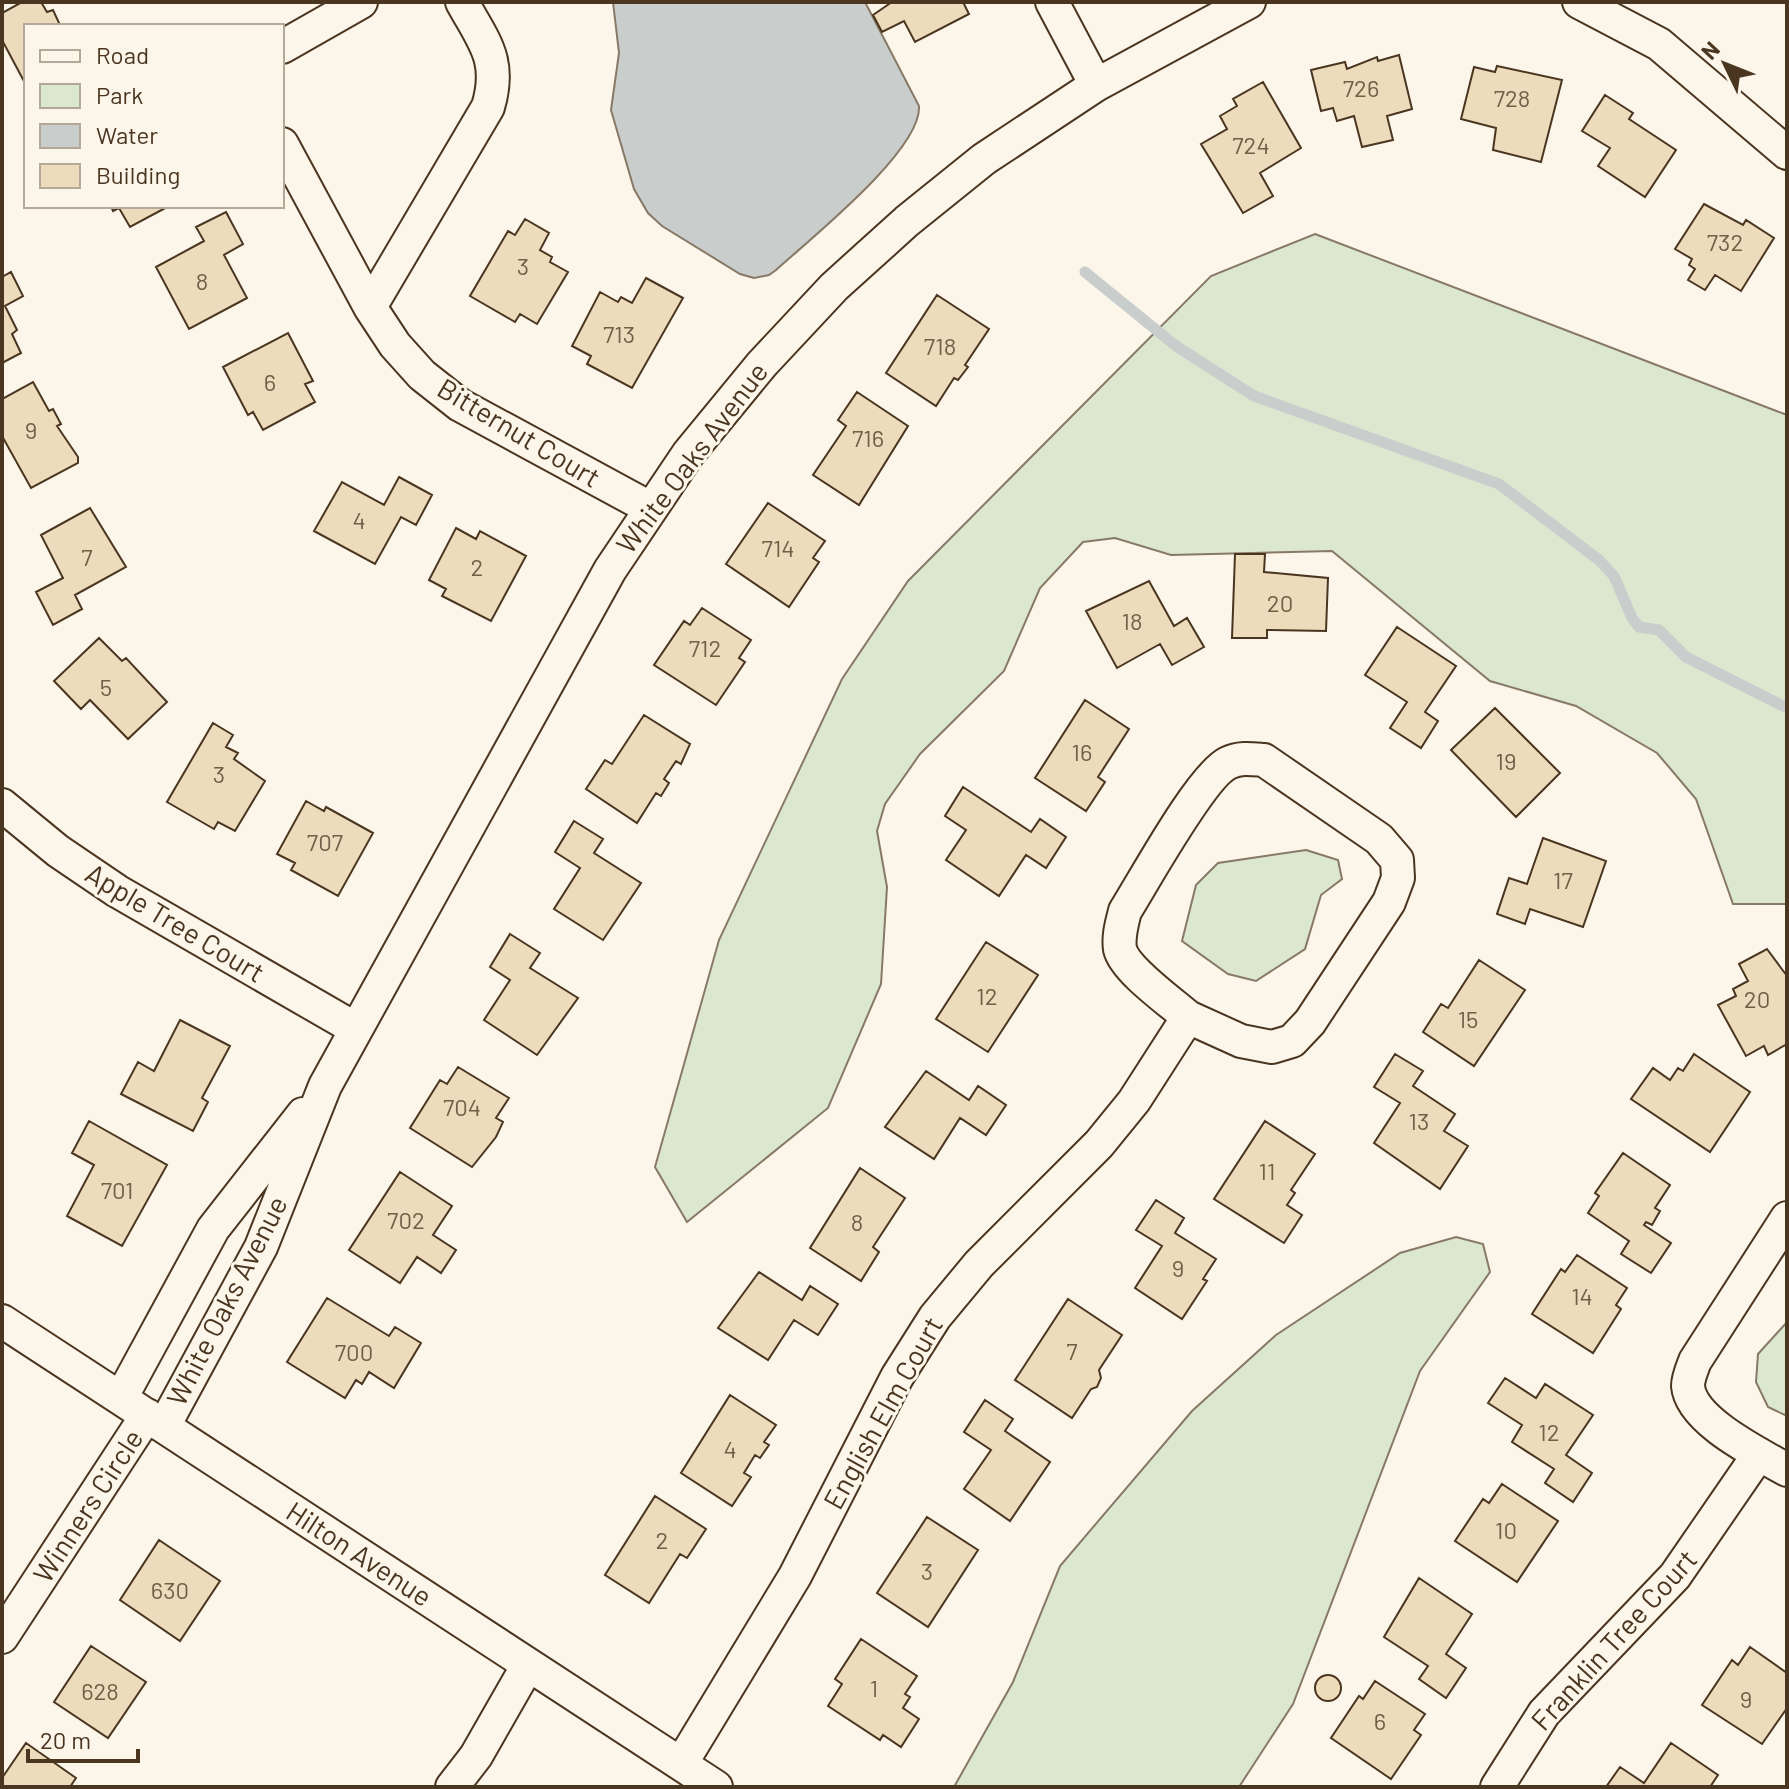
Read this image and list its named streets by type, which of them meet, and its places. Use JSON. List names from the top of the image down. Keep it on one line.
{"streets":{"street":["Bitternut Court","White Oaks Avenue","Apple Tree Court","English Elm Court","Winners Circle","Hilton Avenue","Franklin Tree Court"]},"crossings":[["Bitternut Court","White Oaks Avenue"],["White Oaks Avenue","Apple Tree Court"],["White Oaks Avenue","Winners Circle"],["White Oaks Avenue","Hilton Avenue"],["English Elm Court","Hilton Avenue"],["Winners Circle","Hilton Avenue"]],"house_numbers":["726","728","724","732","3","8","713","718","6","9","716","4","714","7","2","20","18","712","5","16","19","3","707","17","12","20","15","704","13","11","701","702","8","9","14","7","700","12","4","10","2","3","630","1","628","9","6"],"legend":["Road","Park","Water","Building"],"scale_bar":"20 m","north":"top left"}
